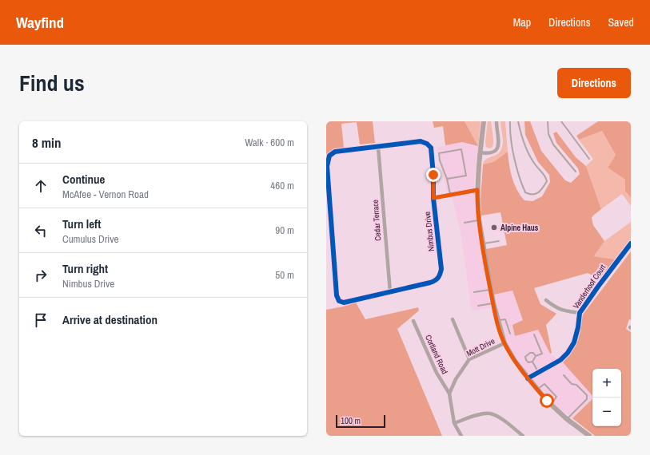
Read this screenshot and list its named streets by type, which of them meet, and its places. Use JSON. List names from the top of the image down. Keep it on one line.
{"streets":{"street":["Cedar Terrace","Nimbus Drive","Vanderhoof Court","Mott Drive","Cortland Road"]},"crossings":[["Cedar Terrace","Nimbus Drive"],["Mott Drive","Cortland Road"]],"places":["Alpine Haus"],"scale_bar":"100 m","page":{"header":"Wayfind","nav":["Map","Directions","Saved"],"title":"Find us","buttons":"Directions","heading":["8 min","Walk · 600 m"],"list":[["Continue","McAfee - Vernon Road","460 m"],["Turn left","Cumulus Drive","90 m"],["Turn right","Nimbus Drive","50 m"],"Arrive at destination"],"map_buttons":["+","−"],"scale":"100 m"}}
